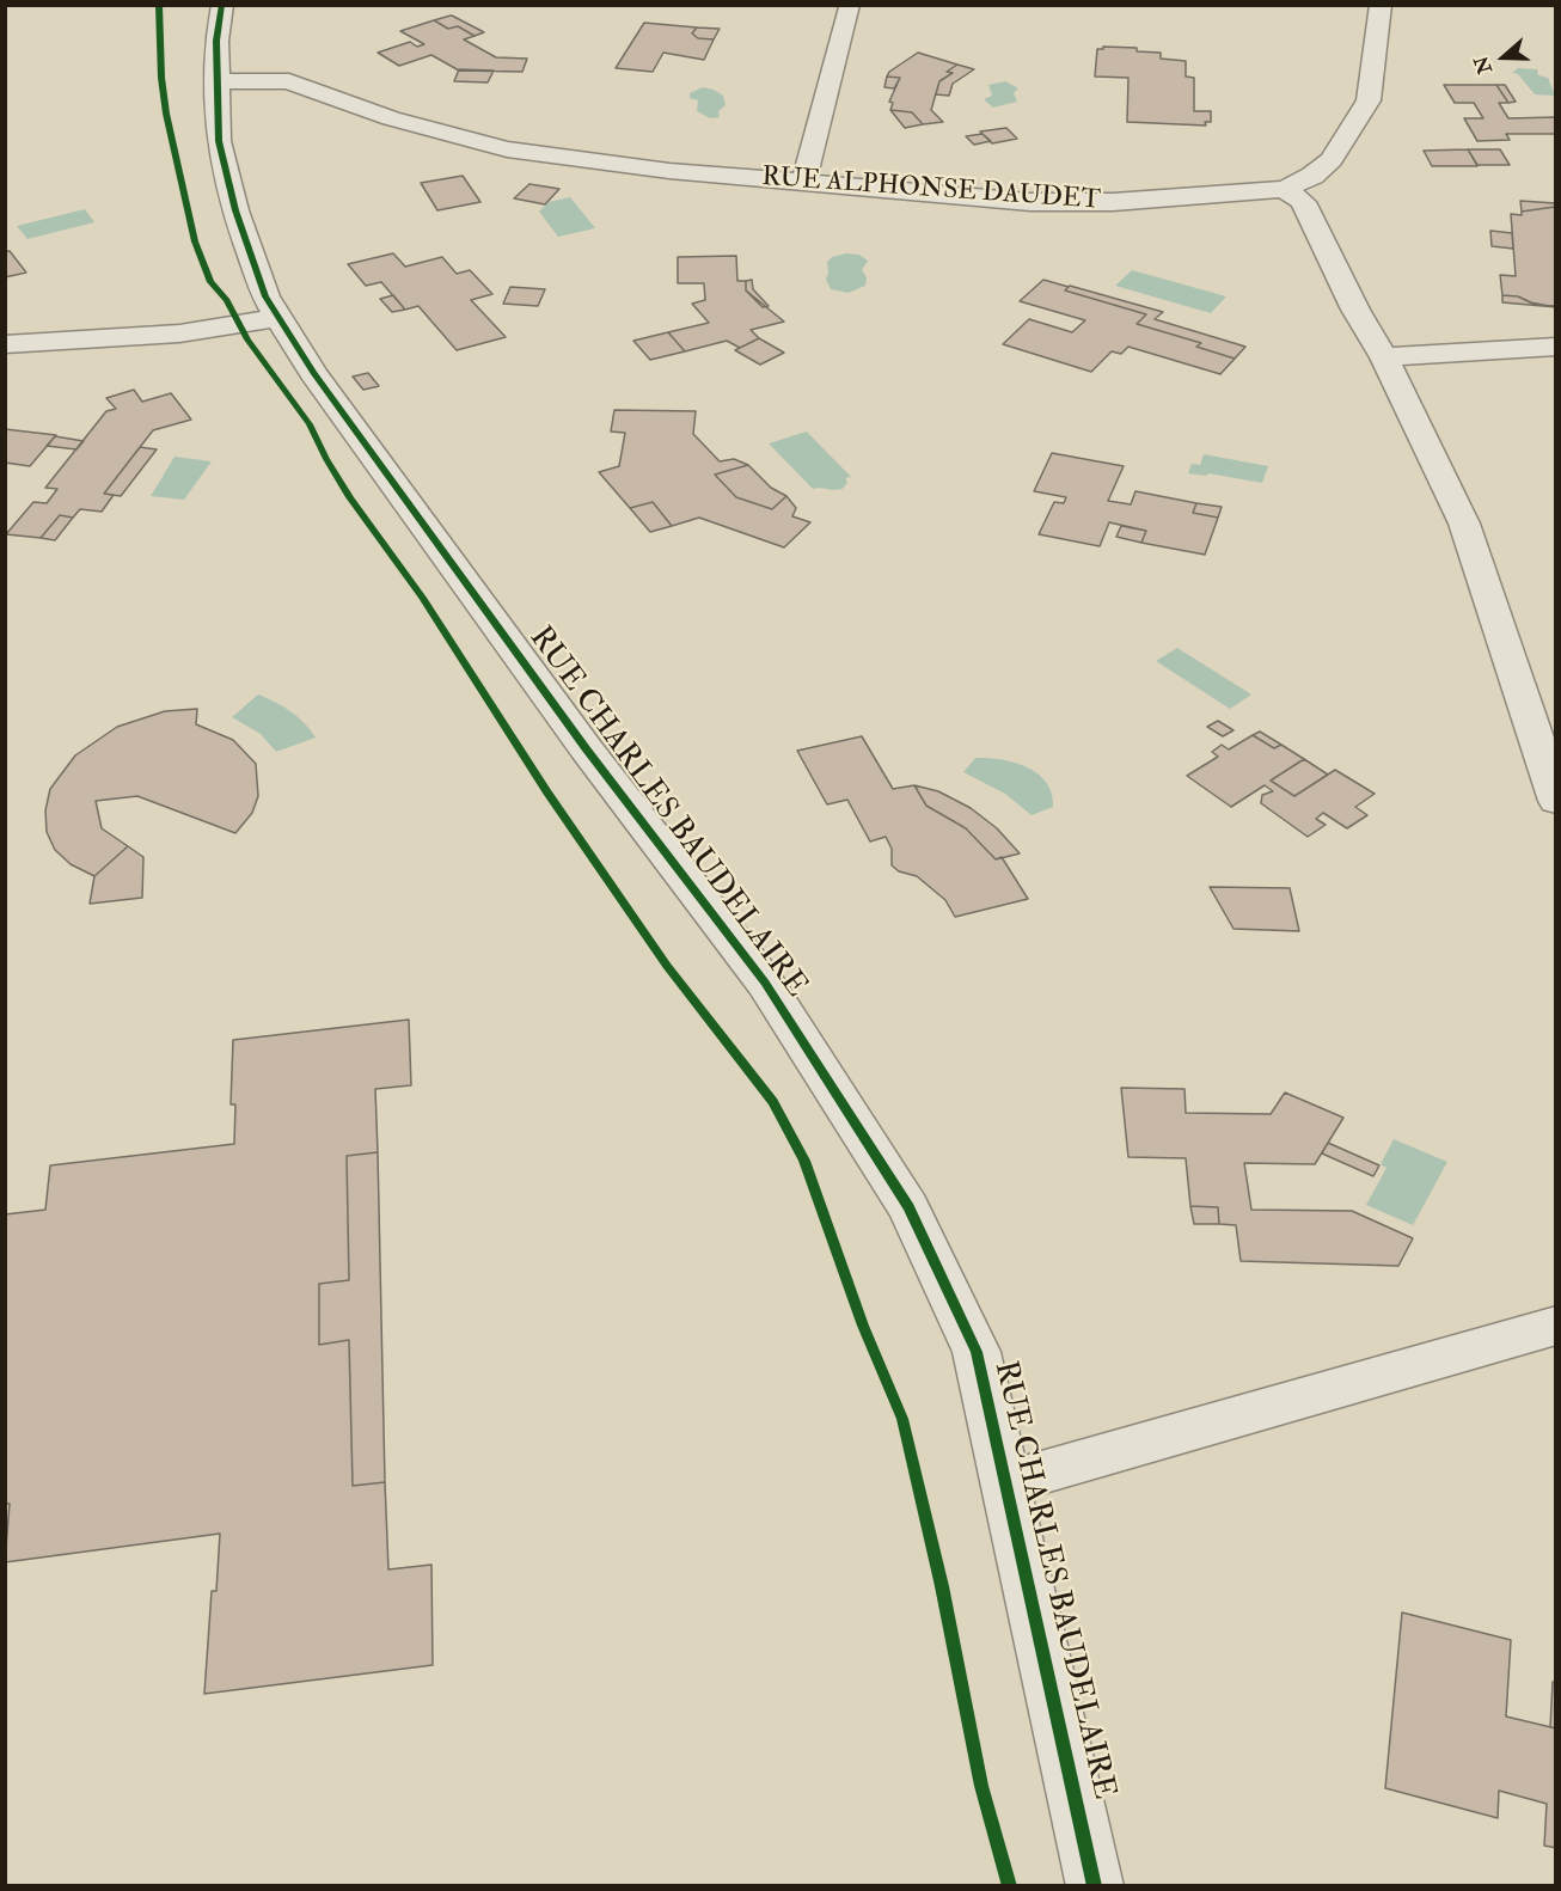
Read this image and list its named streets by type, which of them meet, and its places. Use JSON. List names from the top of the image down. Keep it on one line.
{"streets":{"street":["RUE ALPHONSE DAUDET","RUE CHARLES BAUDELAIRE"]},"crossings":[["RUE ALPHONSE DAUDET","RUE CHARLES BAUDELAIRE"]],"north":"left"}
